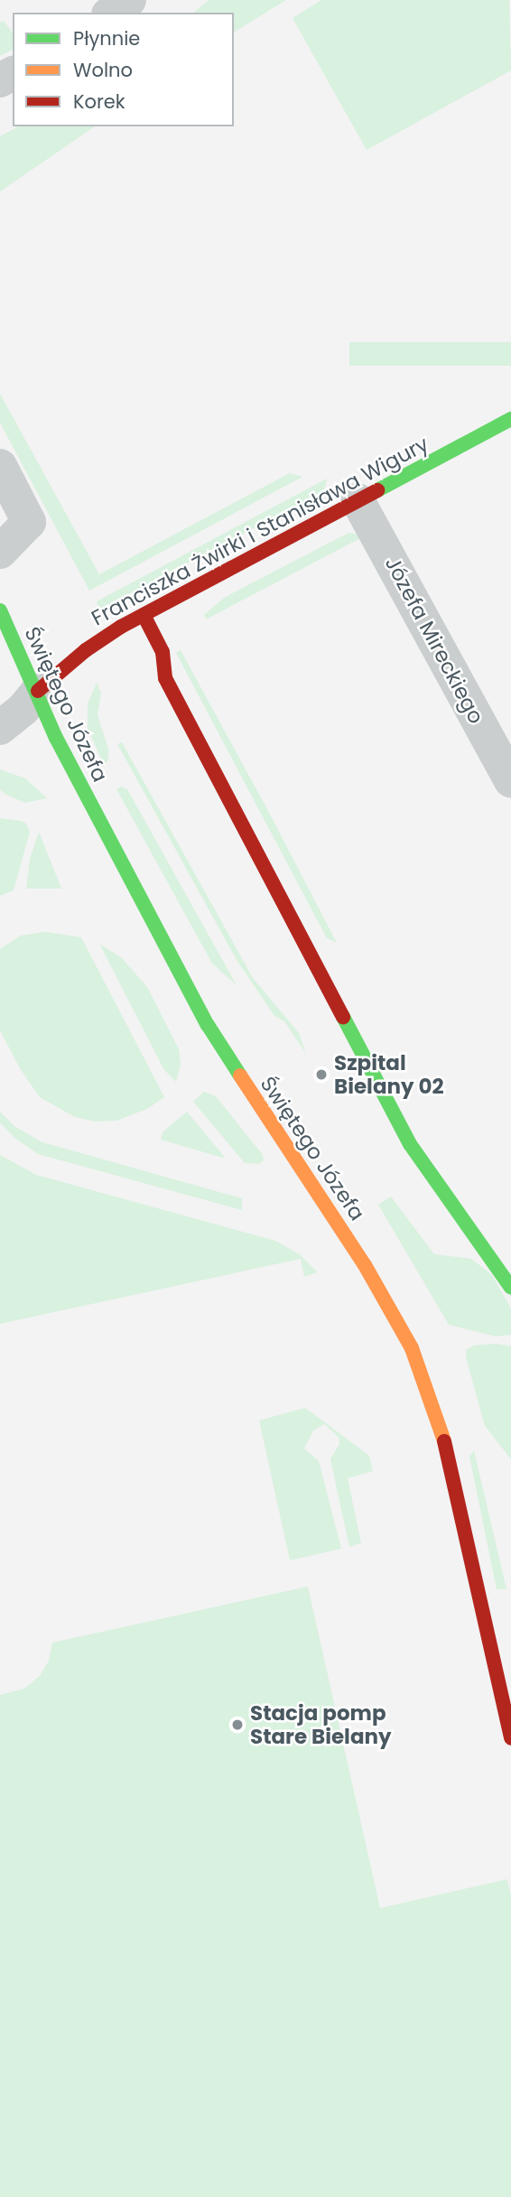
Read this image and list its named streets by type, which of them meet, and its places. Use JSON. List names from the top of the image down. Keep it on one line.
{"streets":{"street":["Franciszka Żwirki i Stanisława Wigury","Józefa Mireckiego","Świętego Józefa"]},"crossings":[["Franciszka Żwirki i Stanisława Wigury","Józefa Mireckiego"],["Franciszka Żwirki i Stanisława Wigury","Świętego Józefa"]],"places":["Szpital Bielany 02","Stacja pomp Stare Bielany"],"legend":["Płynnie","Wolno","Korek"]}
